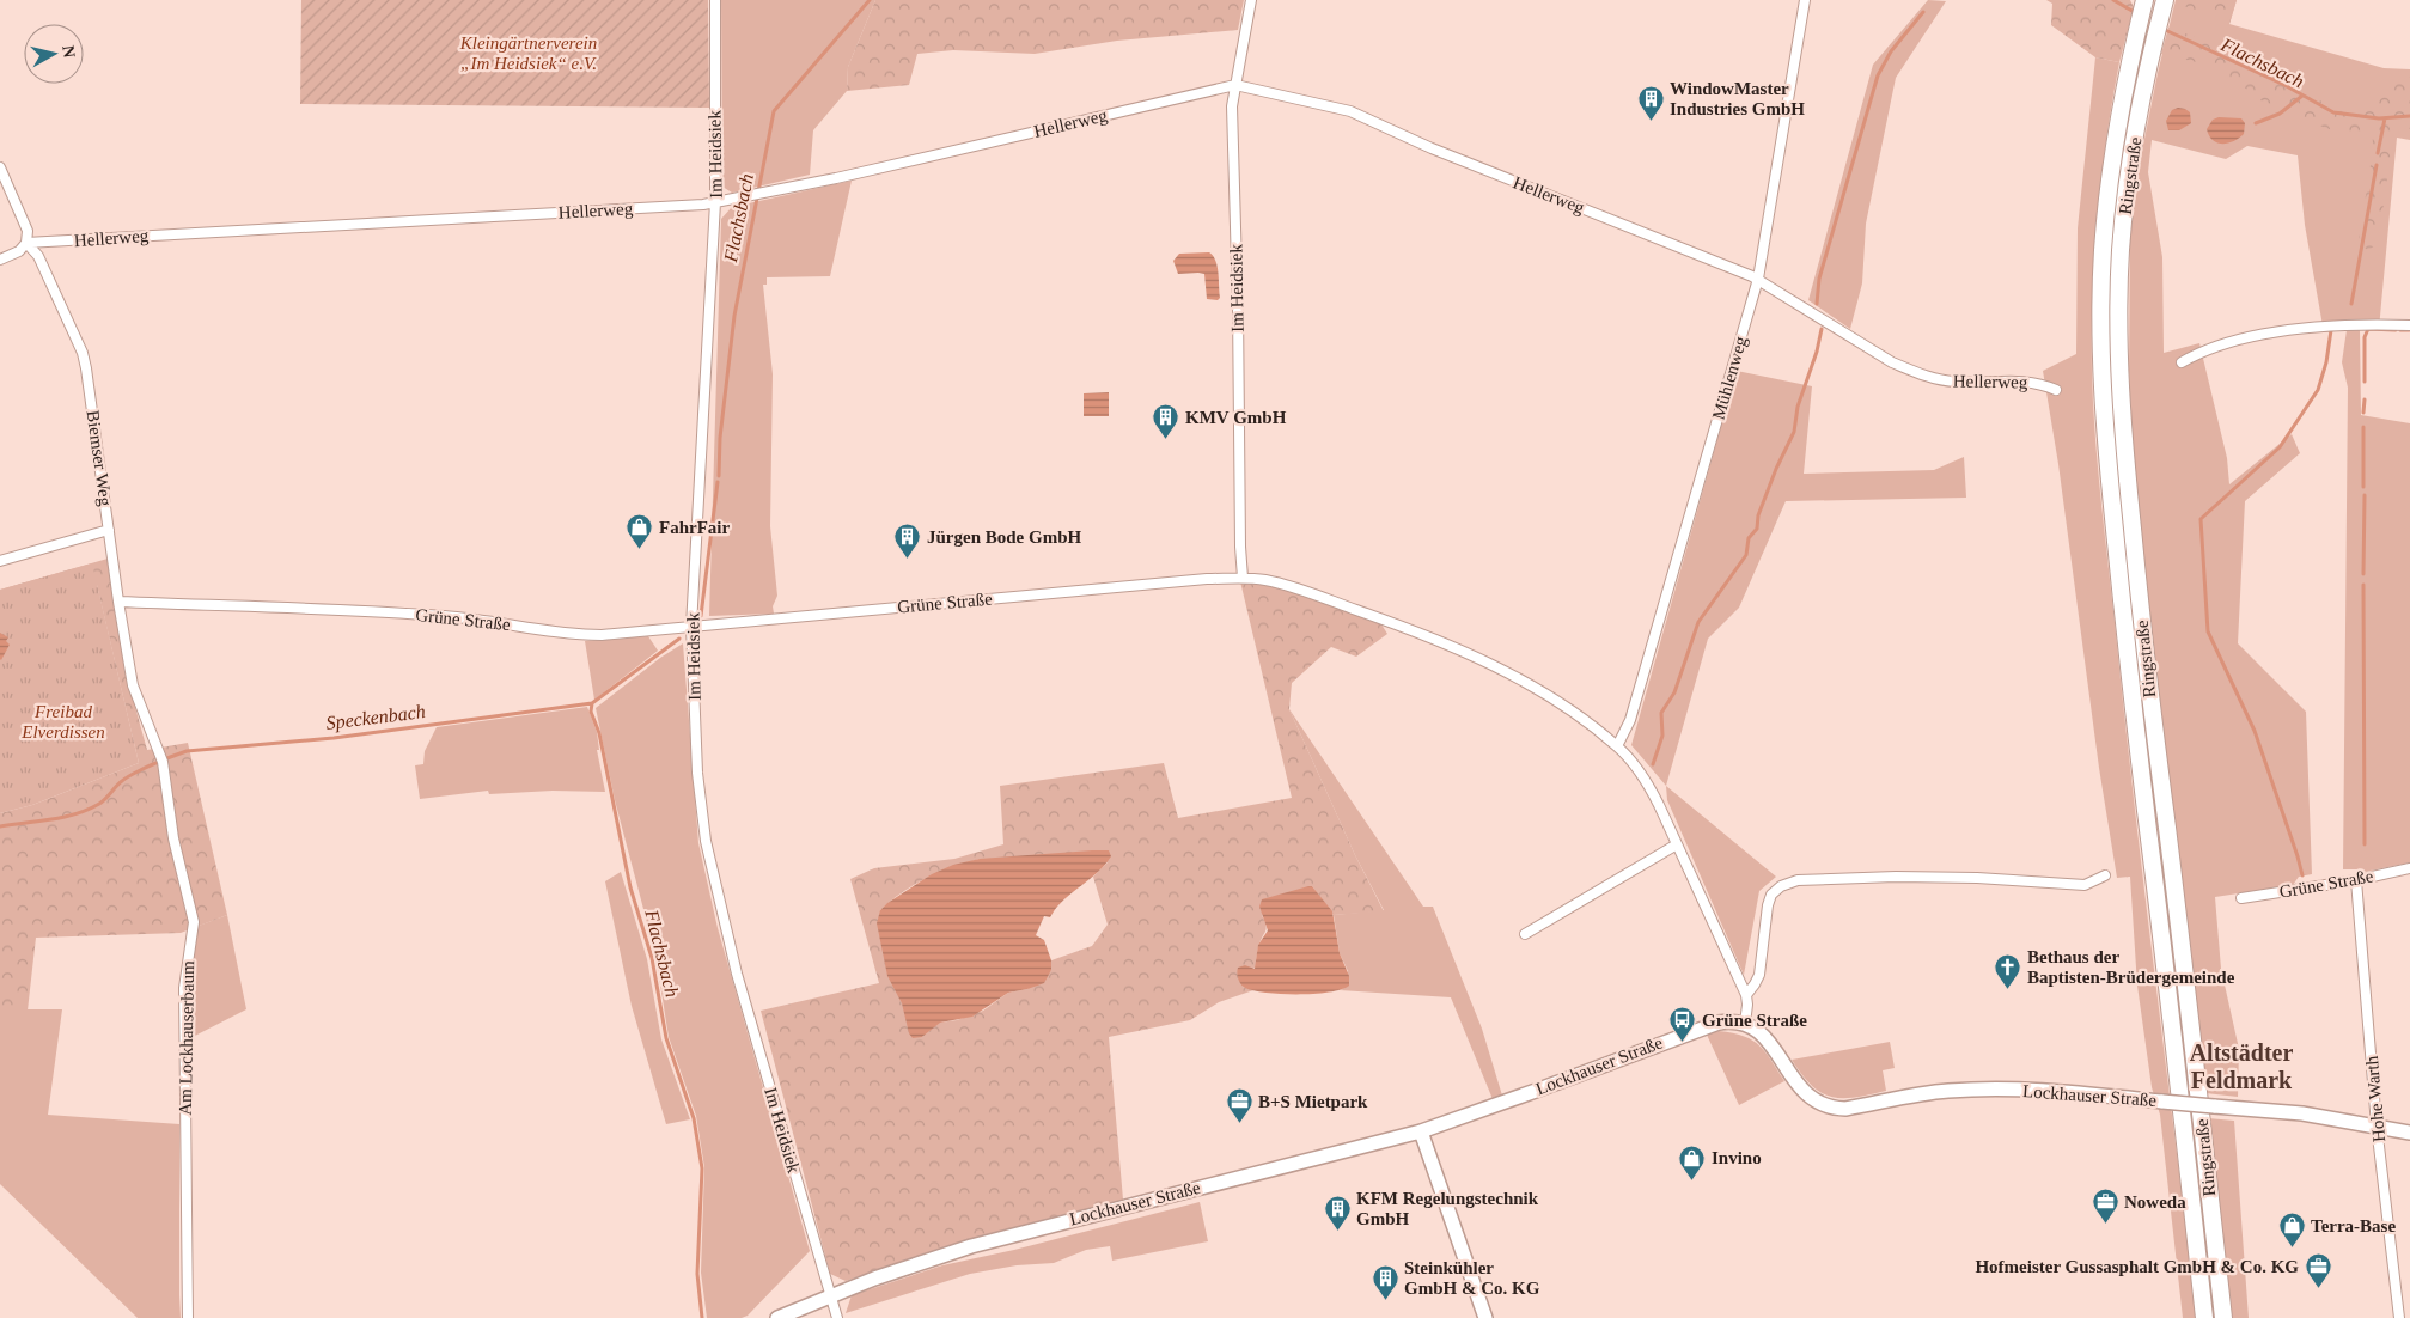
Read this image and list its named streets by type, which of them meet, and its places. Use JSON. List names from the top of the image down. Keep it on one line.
{"streets":{"highway":["Ringstraße"],"street":["Hellerweg","Im Heidsiek","Mühlenweg","Biemser Weg","Grüne Straße","Am Lockhauserbaum","Lockhauser Straße","Hohe Warth"]},"crossings":[["Hellerweg","Im Heidsiek"],["Hellerweg","Mühlenweg"],["Hellerweg","Biemser Weg"],["Im Heidsiek","Grüne Straße"],["Im Heidsiek","Lockhauser Straße"],["Mühlenweg","Grüne Straße"],["Biemser Weg","Grüne Straße"],["Biemser Weg","Am Lockhauserbaum"],["Grüne Straße","Lockhauser Straße"],["Grüne Straße","Hohe Warth"],["Lockhauser Straße","Hohe Warth"]],"districts":["Altstädter Feldmark"],"water":["Flachsbach","Speckenbach"],"parks":["Kleingärtnerverein „Im Heidsiek“ e.V.","Freibad Elverdissen"],"places":{"building":["WindowMaster Industries GmbH","KMV GmbH","Jürgen Bode GmbH","KFM Regelungstechnik GmbH","Steinkühler GmbH & Co. KG"],"shop":["FahrFair","Invino","Terra-Base"],"church":["Bethaus der Baptisten-Brüdergemeinde"],"bus stop":["Grüne Straße"],"office":["B+S Mietpark","Noweda","Hofmeister Gussasphalt GmbH & Co. KG"]},"north":"right"}
